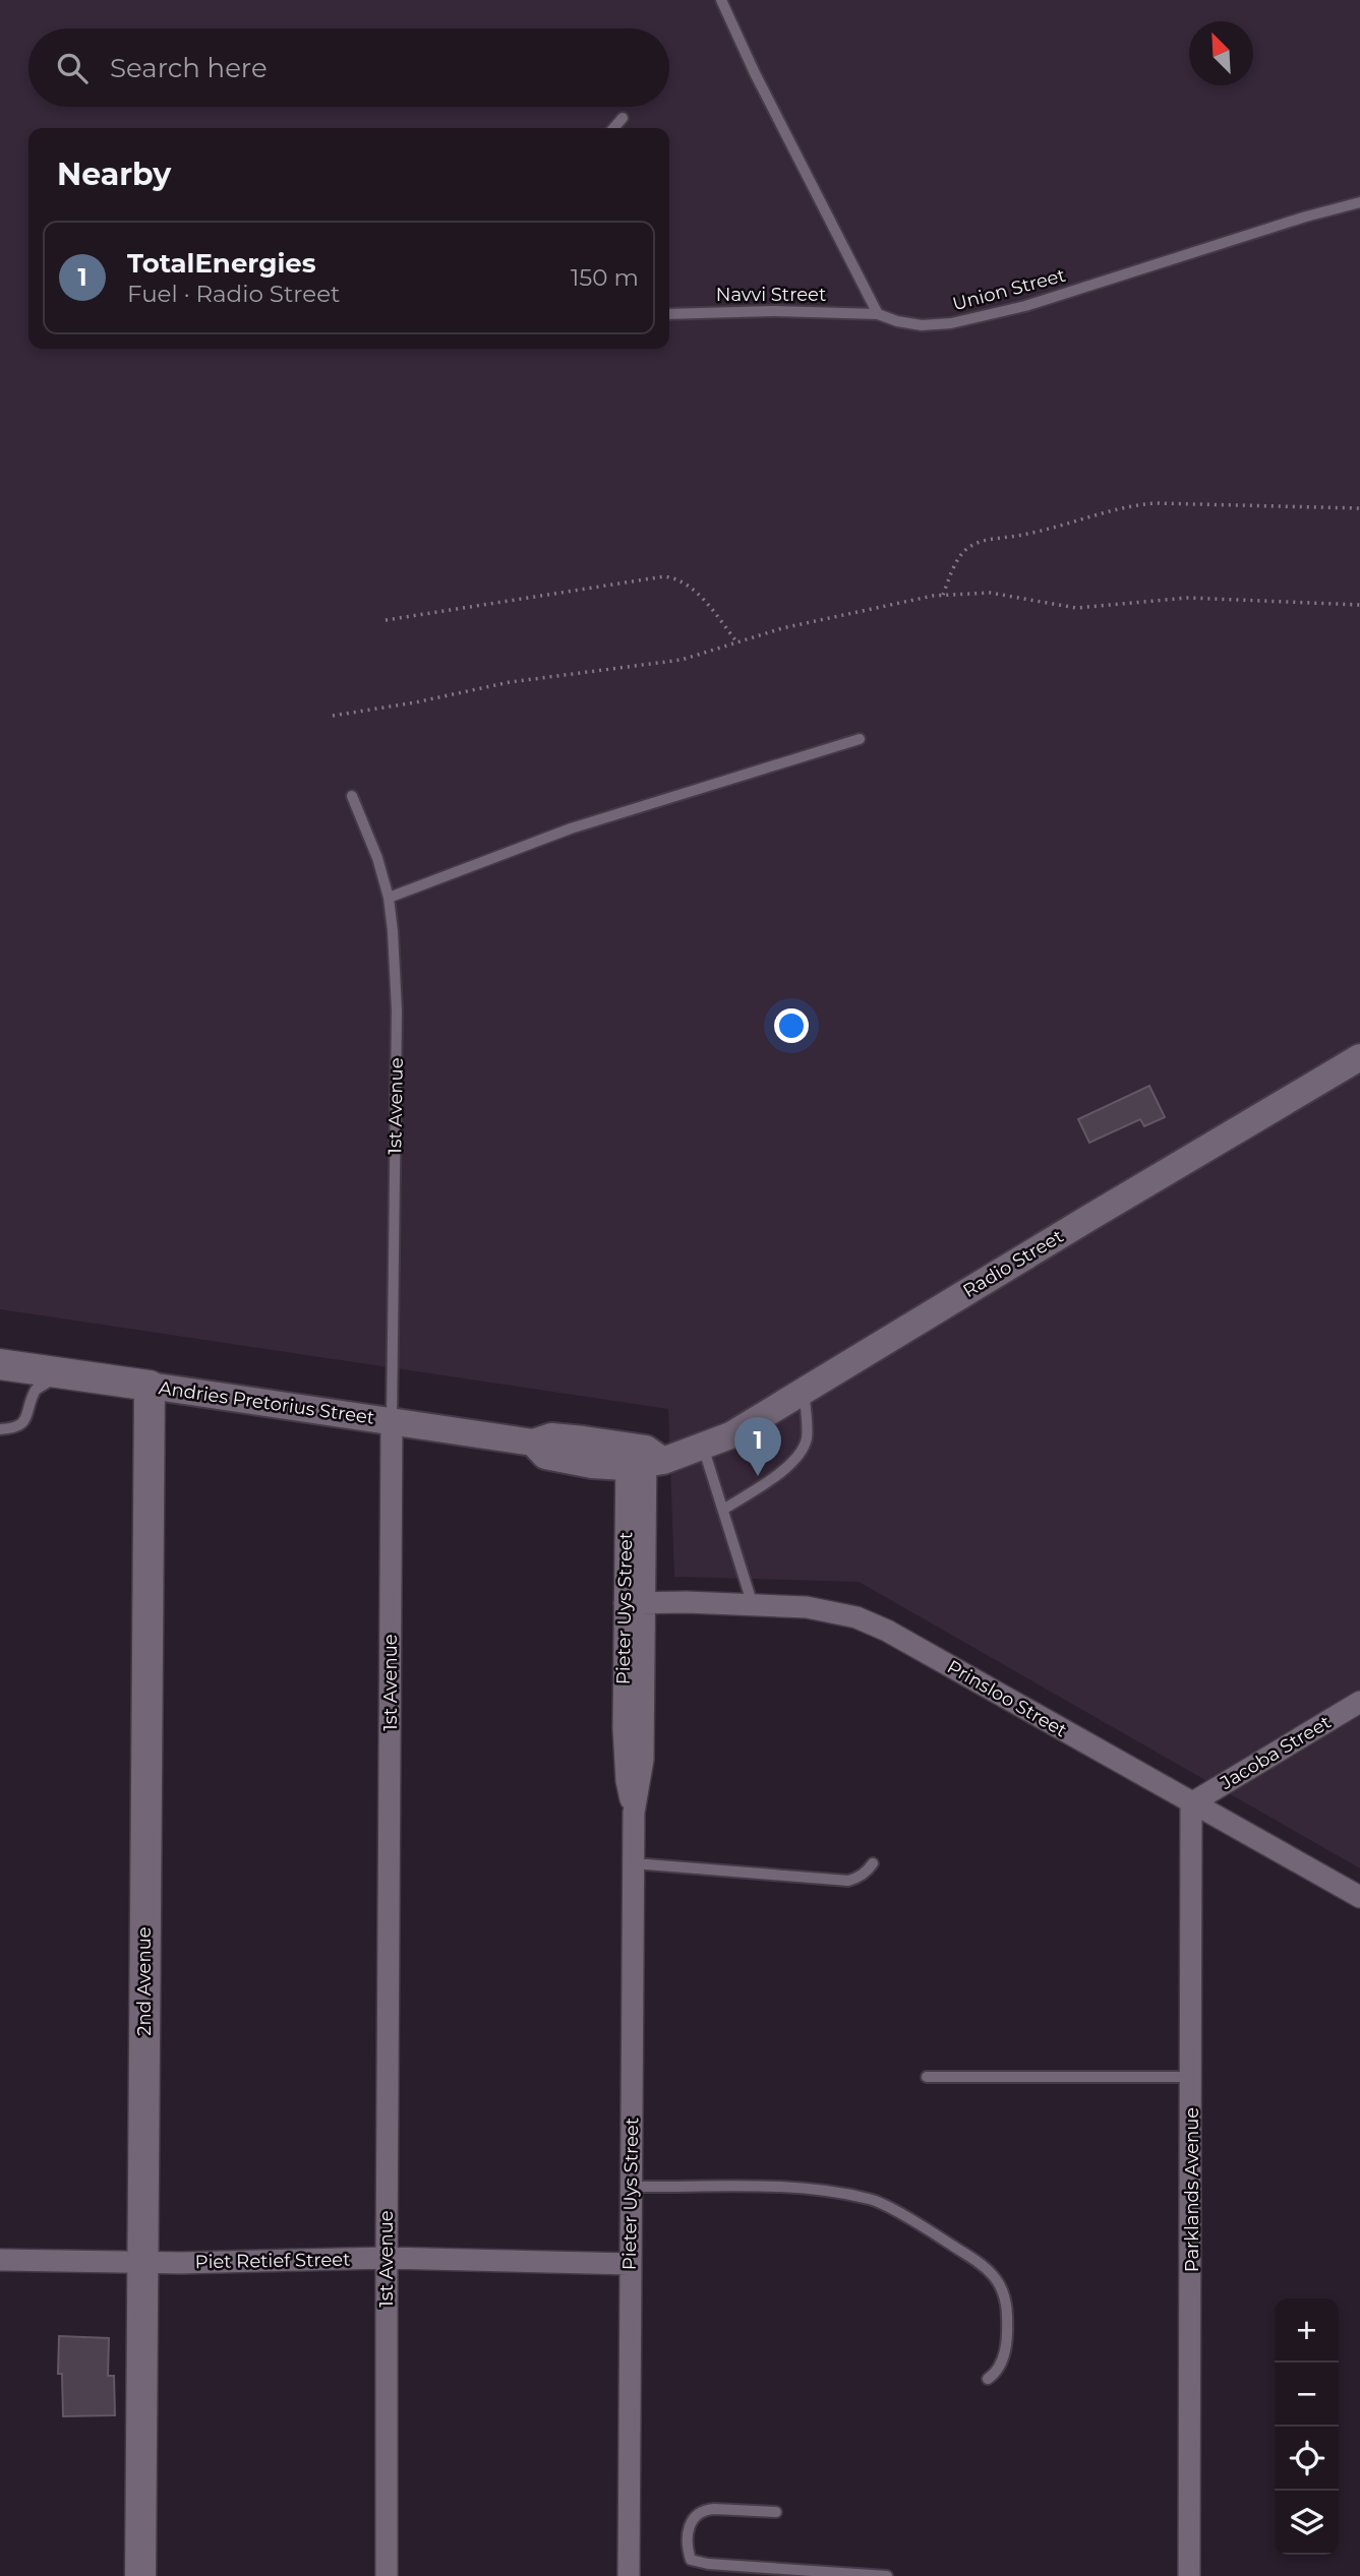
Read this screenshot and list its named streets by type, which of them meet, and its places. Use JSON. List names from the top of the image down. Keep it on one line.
{"streets":{"main road":["Andries Pretorius Street","2nd Avenue"],"street":["1st Avenue","Radio Street","Pieter Uys Street","Prinsloo Street","Jacoba Street","Parklands Avenue","Piet Retief Street"],"lane":["Union Street","Navvi Street"]},"crossings":[["Union Street","Navvi Street"],["1st Avenue","Andries Pretorius Street"],["1st Avenue","Piet Retief Street"],["Radio Street","Andries Pretorius Street"],["Radio Street","Pieter Uys Street"],["Andries Pretorius Street","Pieter Uys Street"],["Andries Pretorius Street","2nd Avenue"],["Pieter Uys Street","Prinsloo Street"],["Pieter Uys Street","Piet Retief Street"],["Prinsloo Street","Jacoba Street"],["Prinsloo Street","Parklands Avenue"],["Jacoba Street","Parklands Avenue"],["2nd Avenue","Piet Retief Street"]],"north":"top left","page":{"search":"Search here","heading":"Nearby","list":[{"mark":"1","name":"TotalEnergies","note":"Fuel · Radio Street","value":"150 m"}],"pins":"1","map_buttons":["+","−"]}}
